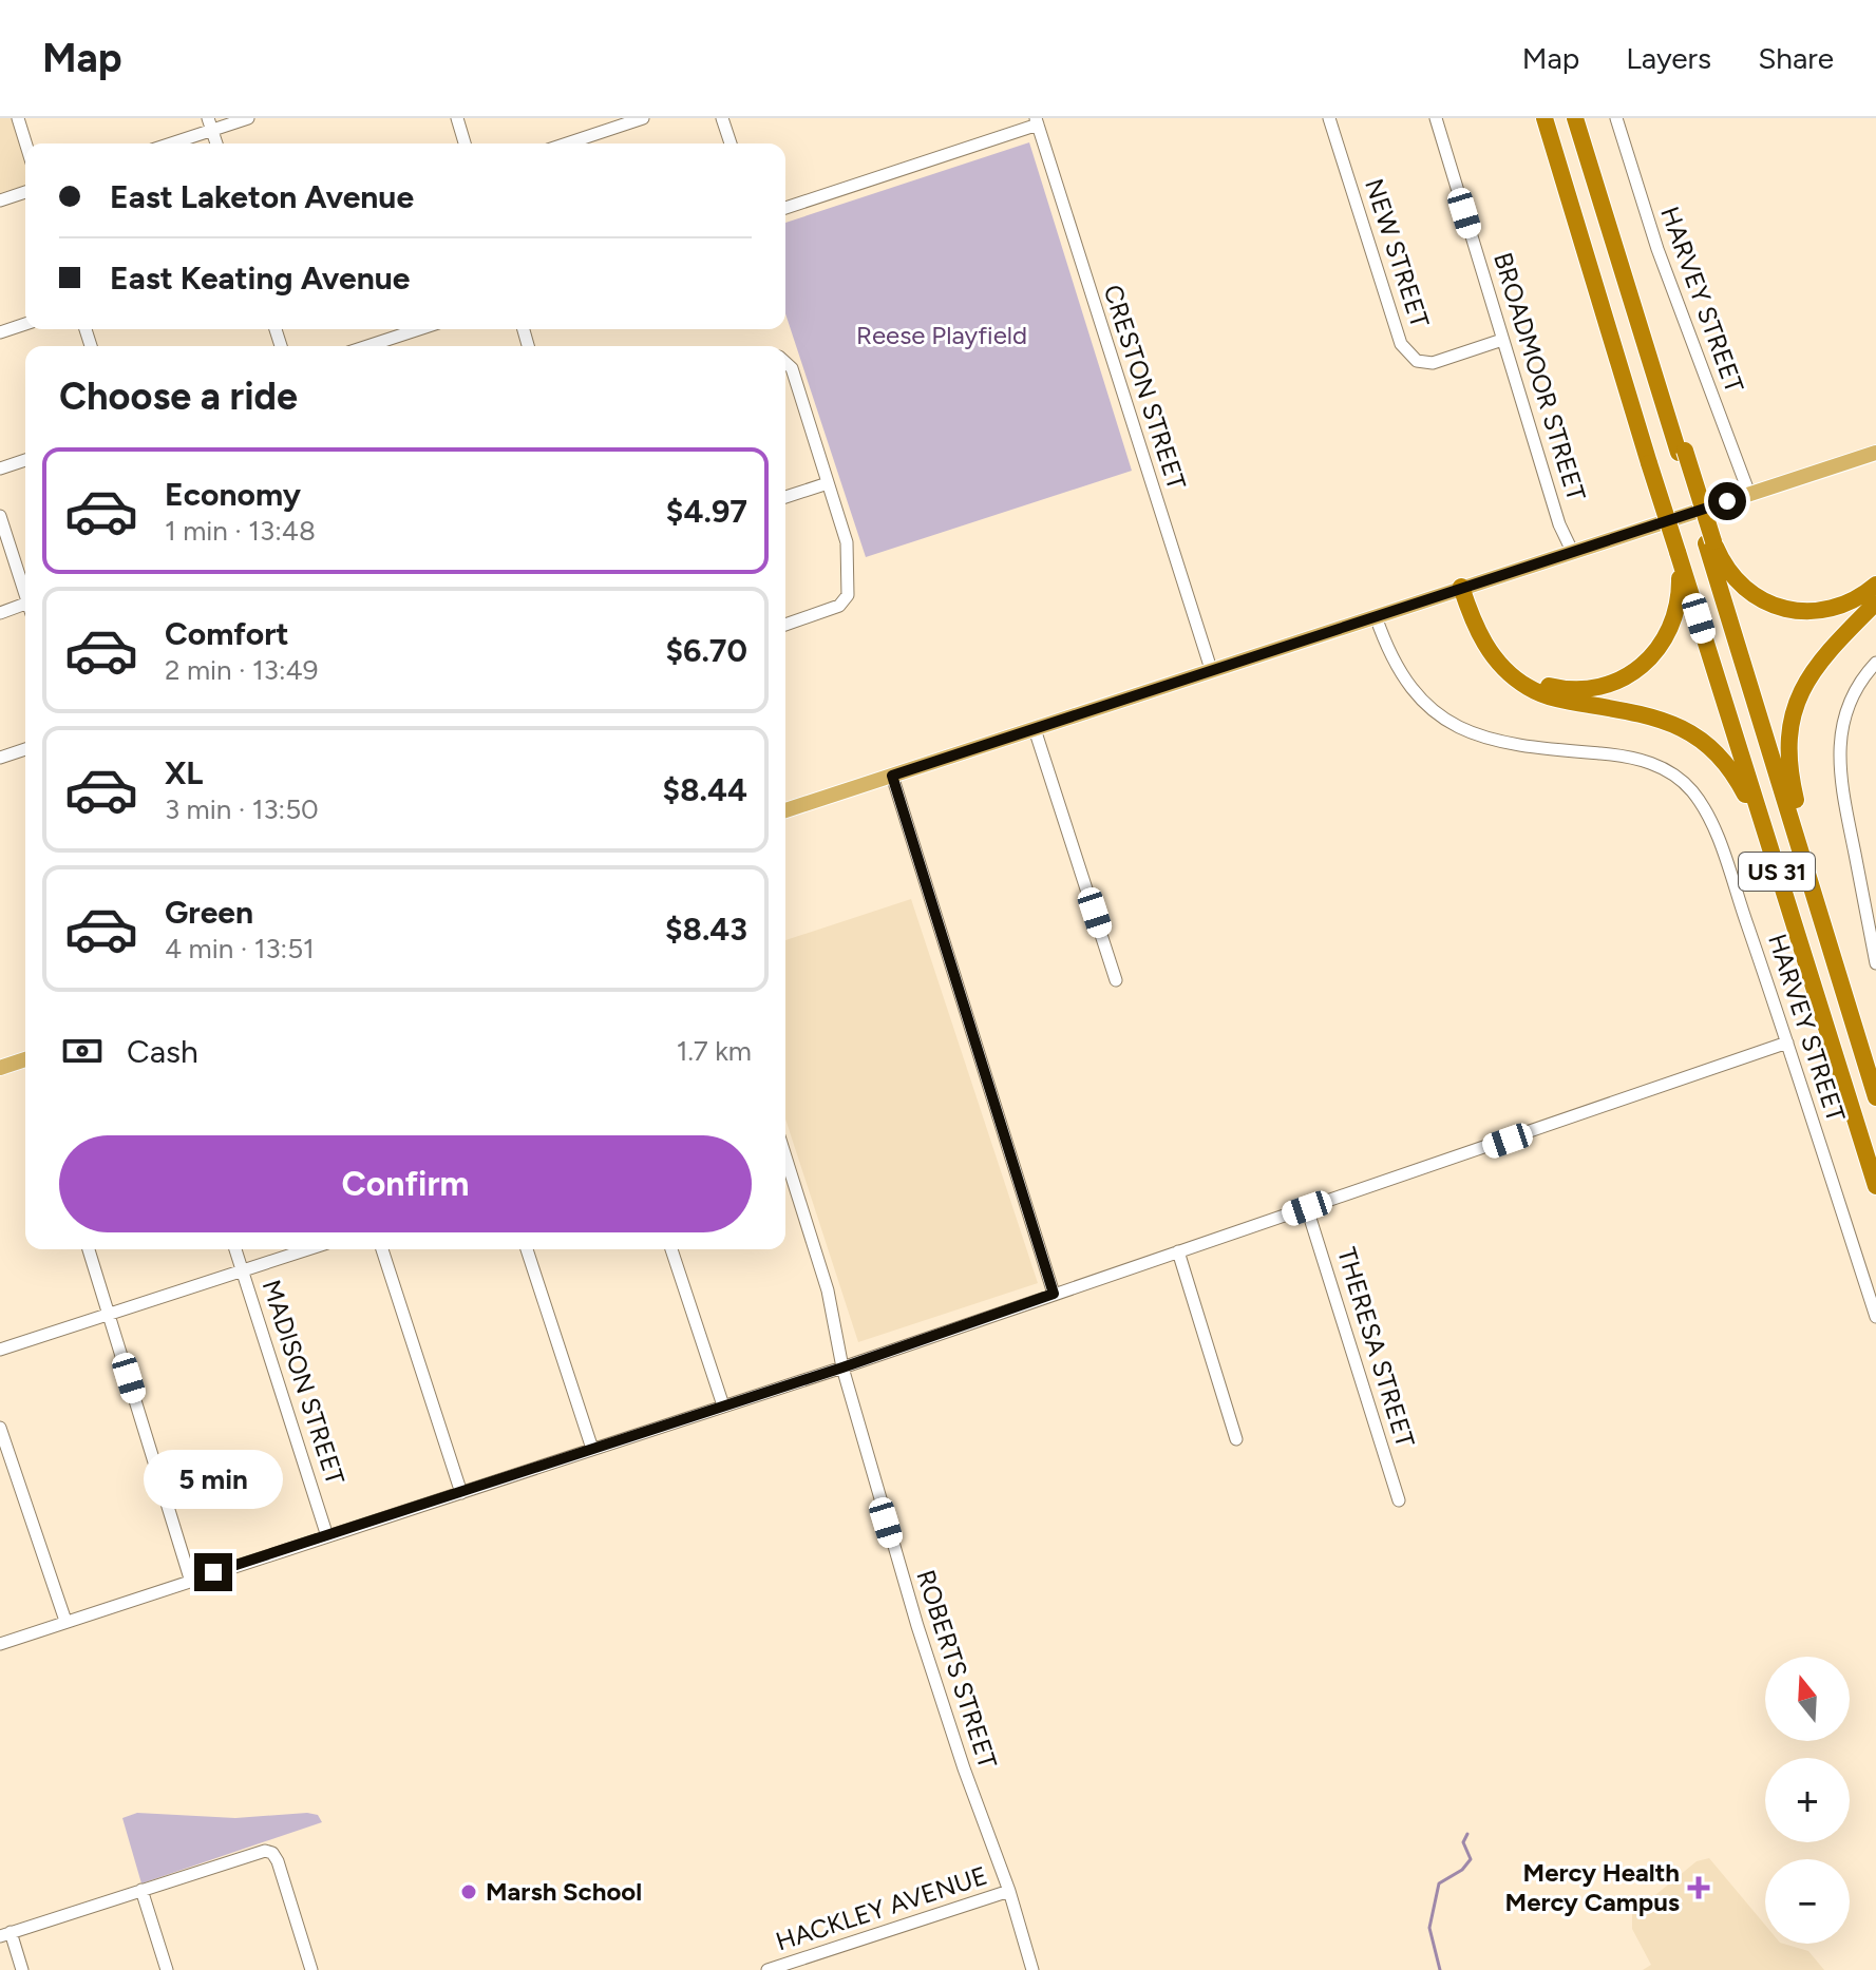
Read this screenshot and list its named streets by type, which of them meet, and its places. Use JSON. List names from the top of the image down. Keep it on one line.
{"streets":{"highway":["US 31"],"street":["NEW STREET","HARVEY STREET","BROADMOOR STREET","CRESTON STREET","THERESA STREET","MADISON STREET","ROBERTS STREET","HACKLEY AVENUE"]},"crossings":[["NEW STREET","BROADMOOR STREET"],["ROBERTS STREET","HACKLEY AVENUE"]],"parks":["Reese Playfield"],"places":{"health":["Mercy Health Mercy Campus"],"other":["Marsh School"]},"north":"top","page":{"header":"Map","nav":["Map","Layers","Share"],"banner":["East Laketon Avenue","East Keating Avenue"],"heading":"Choose a ride","list":[{"name":"Economy","note":"1 min · 13:48","value":"$4.97"},{"name":"Comfort","note":"2 min · 13:49","value":"$6.70"},{"name":"XL","note":"3 min · 13:50","value":"$8.44"},{"name":"Green","note":"4 min · 13:51","value":"$8.43"}],"pay":["Cash","1.7 km"],"buttons":"Confirm","bubble":"5 min","map_buttons":["+","−"]}}
